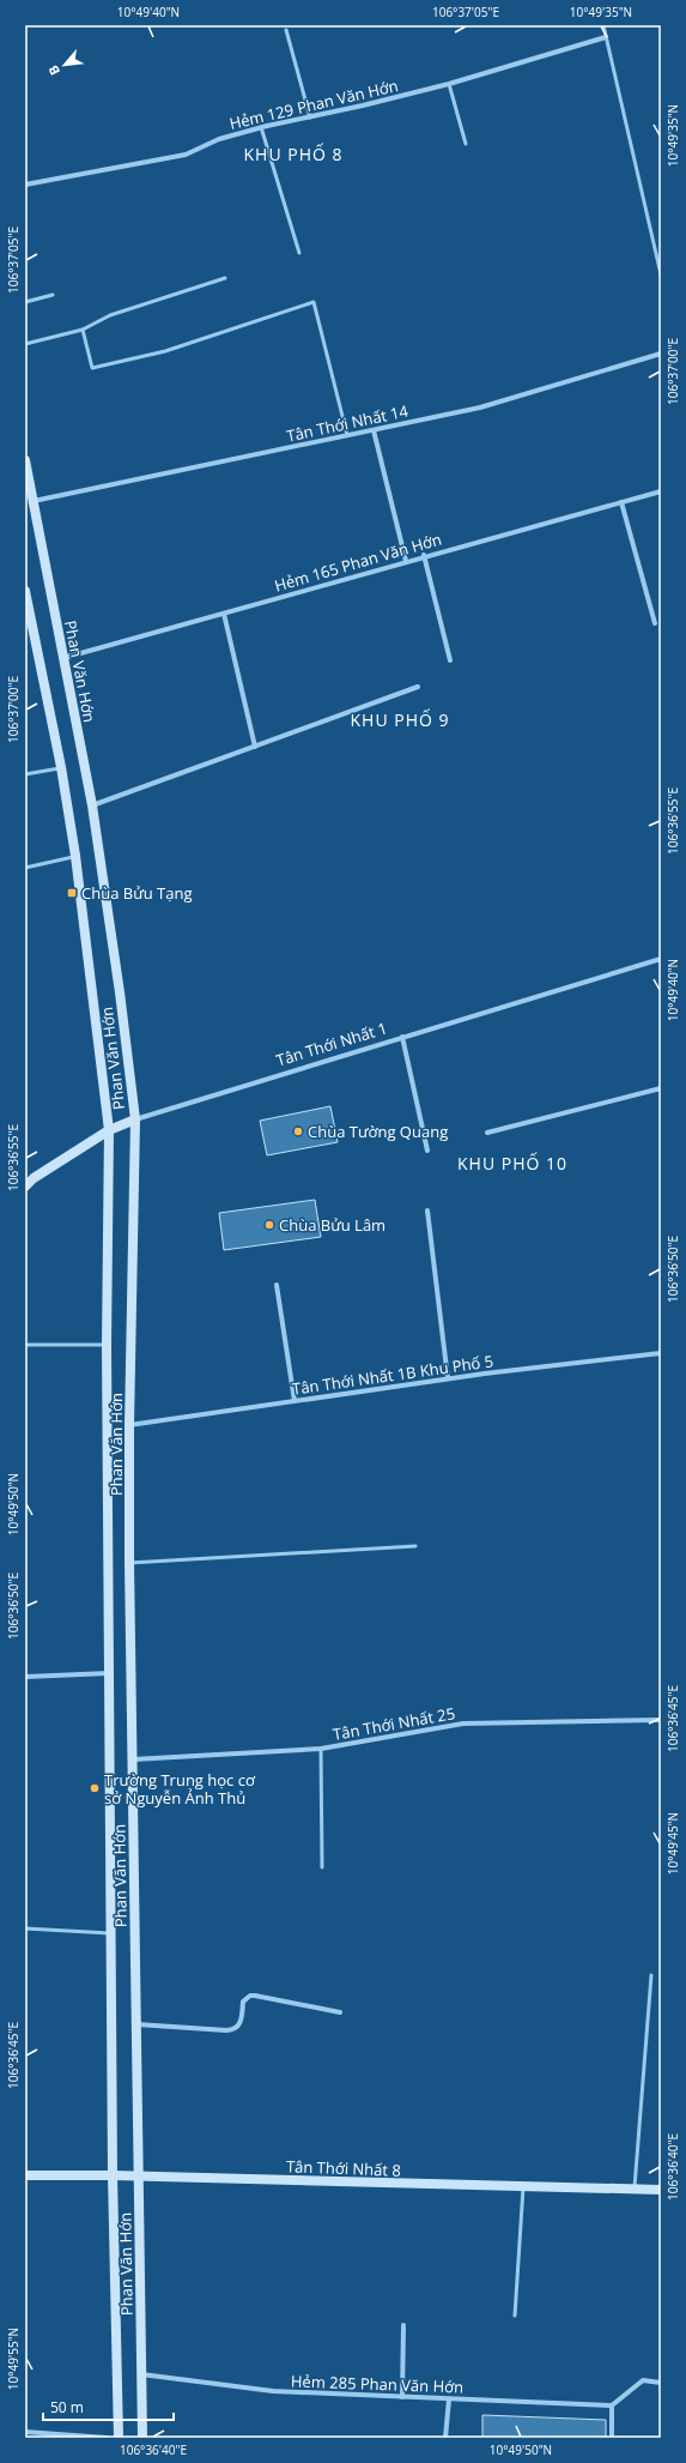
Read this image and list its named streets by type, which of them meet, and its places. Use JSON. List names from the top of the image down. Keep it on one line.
{"streets":{"main road":["Phan Văn Hớn","Tân Thới Nhất 1","Tân Thới Nhất 8"],"street":["Hẻm 129 Phan Văn Hớn","Tân Thới Nhất 14","Hẻm 165 Phan Văn Hớn","Tân Thới Nhất 1B Khu Phố 5","Tân Thới Nhất 25","Hẻm 285 Phan Văn Hớn"]},"crossings":[["Tân Thới Nhất 14","Phan Văn Hớn"],["Hẻm 165 Phan Văn Hớn","Phan Văn Hớn"],["Phan Văn Hớn","Tân Thới Nhất 1"],["Phan Văn Hớn","Tân Thới Nhất 1B Khu Phố 5"],["Phan Văn Hớn","Tân Thới Nhất 25"],["Phan Văn Hớn","Tân Thới Nhất 8"],["Phan Văn Hớn","Hẻm 285 Phan Văn Hớn"]],"districts":["KHU PHỐ 8","KHU PHỐ 9","KHU PHỐ 10"],"places":{"transit":["Chùa Bửu Tạng"],"other":["Chùa Tường Quang","Chùa Bửu Lâm","Trường Trung học cơ sở Nguyễn Ảnh Thủ"]},"scale_bar":"50 m","north":"bottom left","coordinates":["10°49'40\"N","106°37'05\"E","10°49'35\"N","106°37'00\"E","106°36'55\"E","106°36'50\"E","10°49'50\"N","106°36'45\"E","10°49'45\"N","106°36'40\"E","10°49'55\"N"]}
